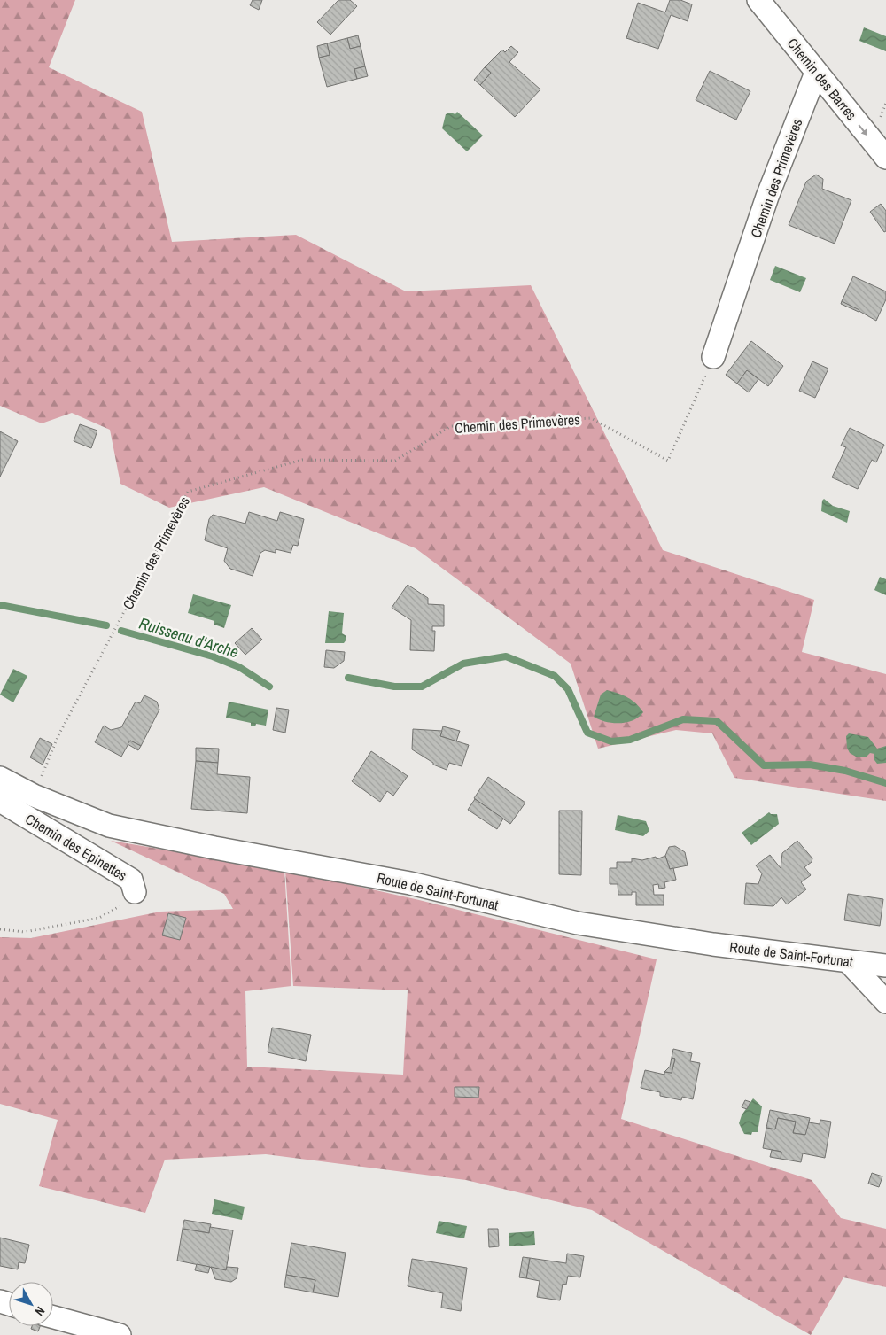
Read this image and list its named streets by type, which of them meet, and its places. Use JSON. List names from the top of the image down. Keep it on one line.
{"streets":{"street":["Chemin des Barres","Chemin des Primevères","Chemin des Epinettes","Route de Saint-Fortunat"]},"crossings":[["Chemin des Barres","Chemin des Primevères"],["Chemin des Primevères","Route de Saint-Fortunat"]],"one_way":["Chemin des Barres"],"water":["Ruisseau d'Arche"],"north":"bottom right"}
